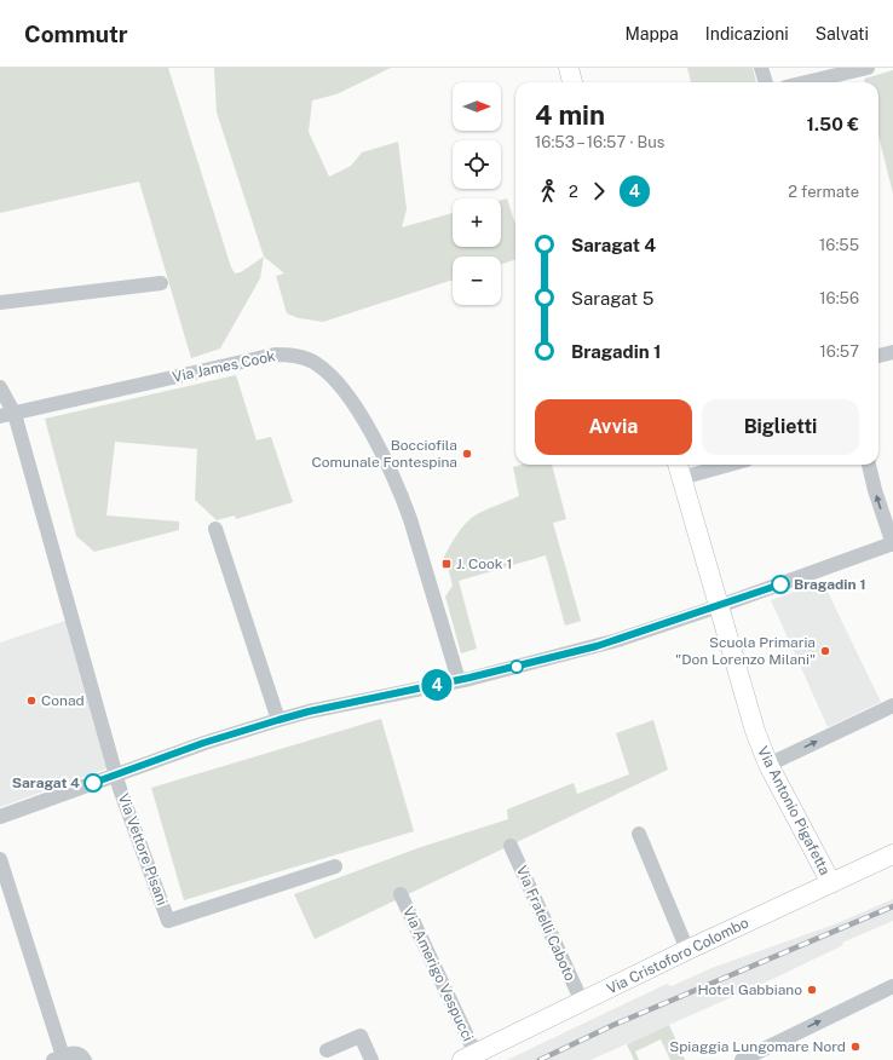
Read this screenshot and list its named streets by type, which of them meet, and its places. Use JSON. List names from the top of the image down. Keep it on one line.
{"streets":{"main road":["Via Antonio Pigafetta","Via Cristoforo Colombo"],"street":["Via James Cook","Via Vettore Pisani","Via Fratelli Caboto","Via Amerigo Vespucci"]},"crossings":[["Via James Cook","Via Vettore Pisani"],["Via Antonio Pigafetta","Via Cristoforo Colombo"],["Via Fratelli Caboto","Via Cristoforo Colombo"],["Via Cristoforo Colombo","Via Amerigo Vespucci"]],"places":{"other":["Bocciofila Comunale Fontespina","Bragadin 1","Scuola Primaria \"Don Lorenzo Milani\"","Conad","Saragat 4","Hotel Gabbiano","Spiaggia Lungomare Nord"],"transit":["J. Cook 1"]},"lines":["bus line 4"],"north":"right","page":{"header":"Commutr","nav":["Mappa","Indicazioni","Salvati"],"on_map":"4","map_buttons":["+","−"],"heading":["4 min","16:53 – 16:57 · Bus","1.50 €"],"legs":["2","4","2 fermate"],"list":[{"name":"Saragat 4","value":"16:55"},{"name":"Saragat 5","value":"16:56"},{"name":"Bragadin 1","value":"16:57"}],"buttons":["Avvia","Biglietti"]}}
